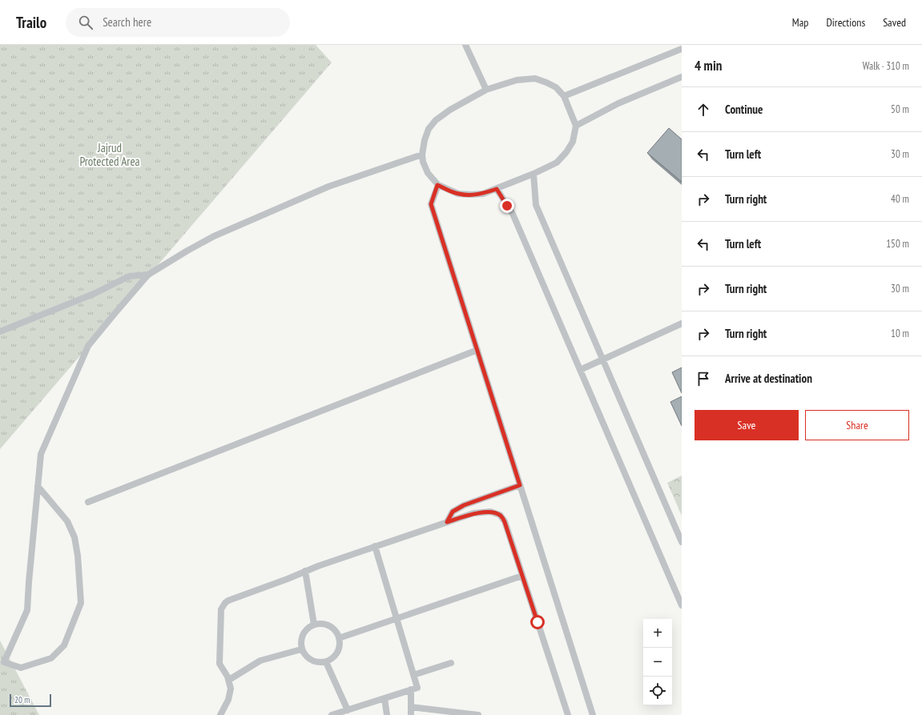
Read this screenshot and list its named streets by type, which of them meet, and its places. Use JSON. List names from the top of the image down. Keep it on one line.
{"parks":["Jajrud Protected Area"],"scale_bar":"20 m","page":{"header":"Trailo","search":"Search here","nav":["Map","Directions","Saved"],"heading":["4 min","Walk · 310 m"],"list":[["Continue","50 m"],["Turn left","30 m"],["Turn right","40 m"],["Turn left","150 m"],["Turn right","30 m"],["Turn right","10 m"],"Arrive at destination"],"buttons":["Save","Share"],"map_buttons":["+","−"],"scale":"20 m"}}
